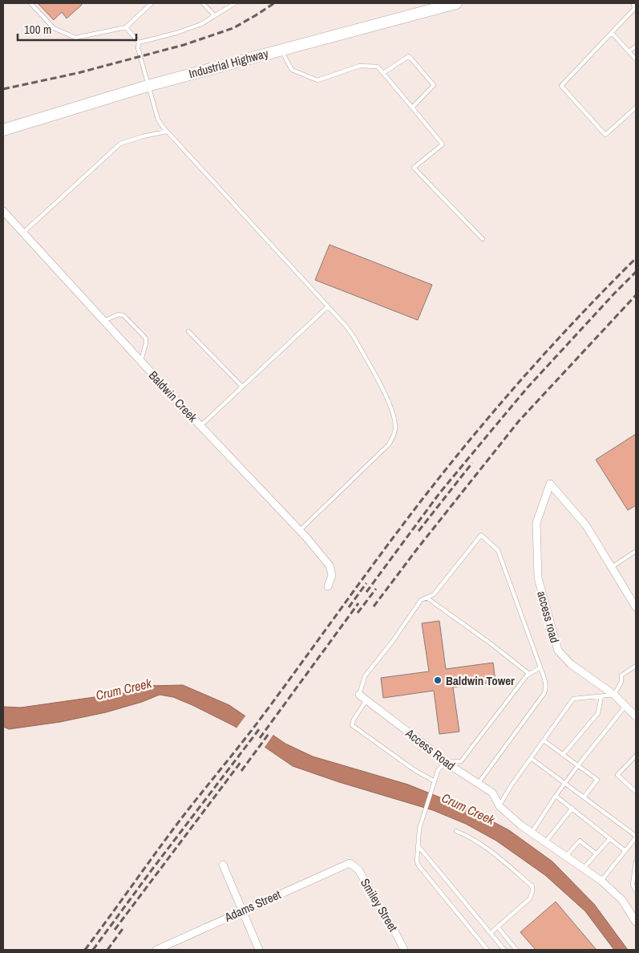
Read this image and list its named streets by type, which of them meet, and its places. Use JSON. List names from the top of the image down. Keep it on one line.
{"streets":{"main road":["Industrial Highway"],"street":["Baldwin Creek","access road","Access Road","Smiley Street","Adams Street"]},"crossings":[["Smiley Street","Adams Street"]],"water":["Crum Creek"],"places":["Baldwin Tower"],"scale_bar":"100 m"}
